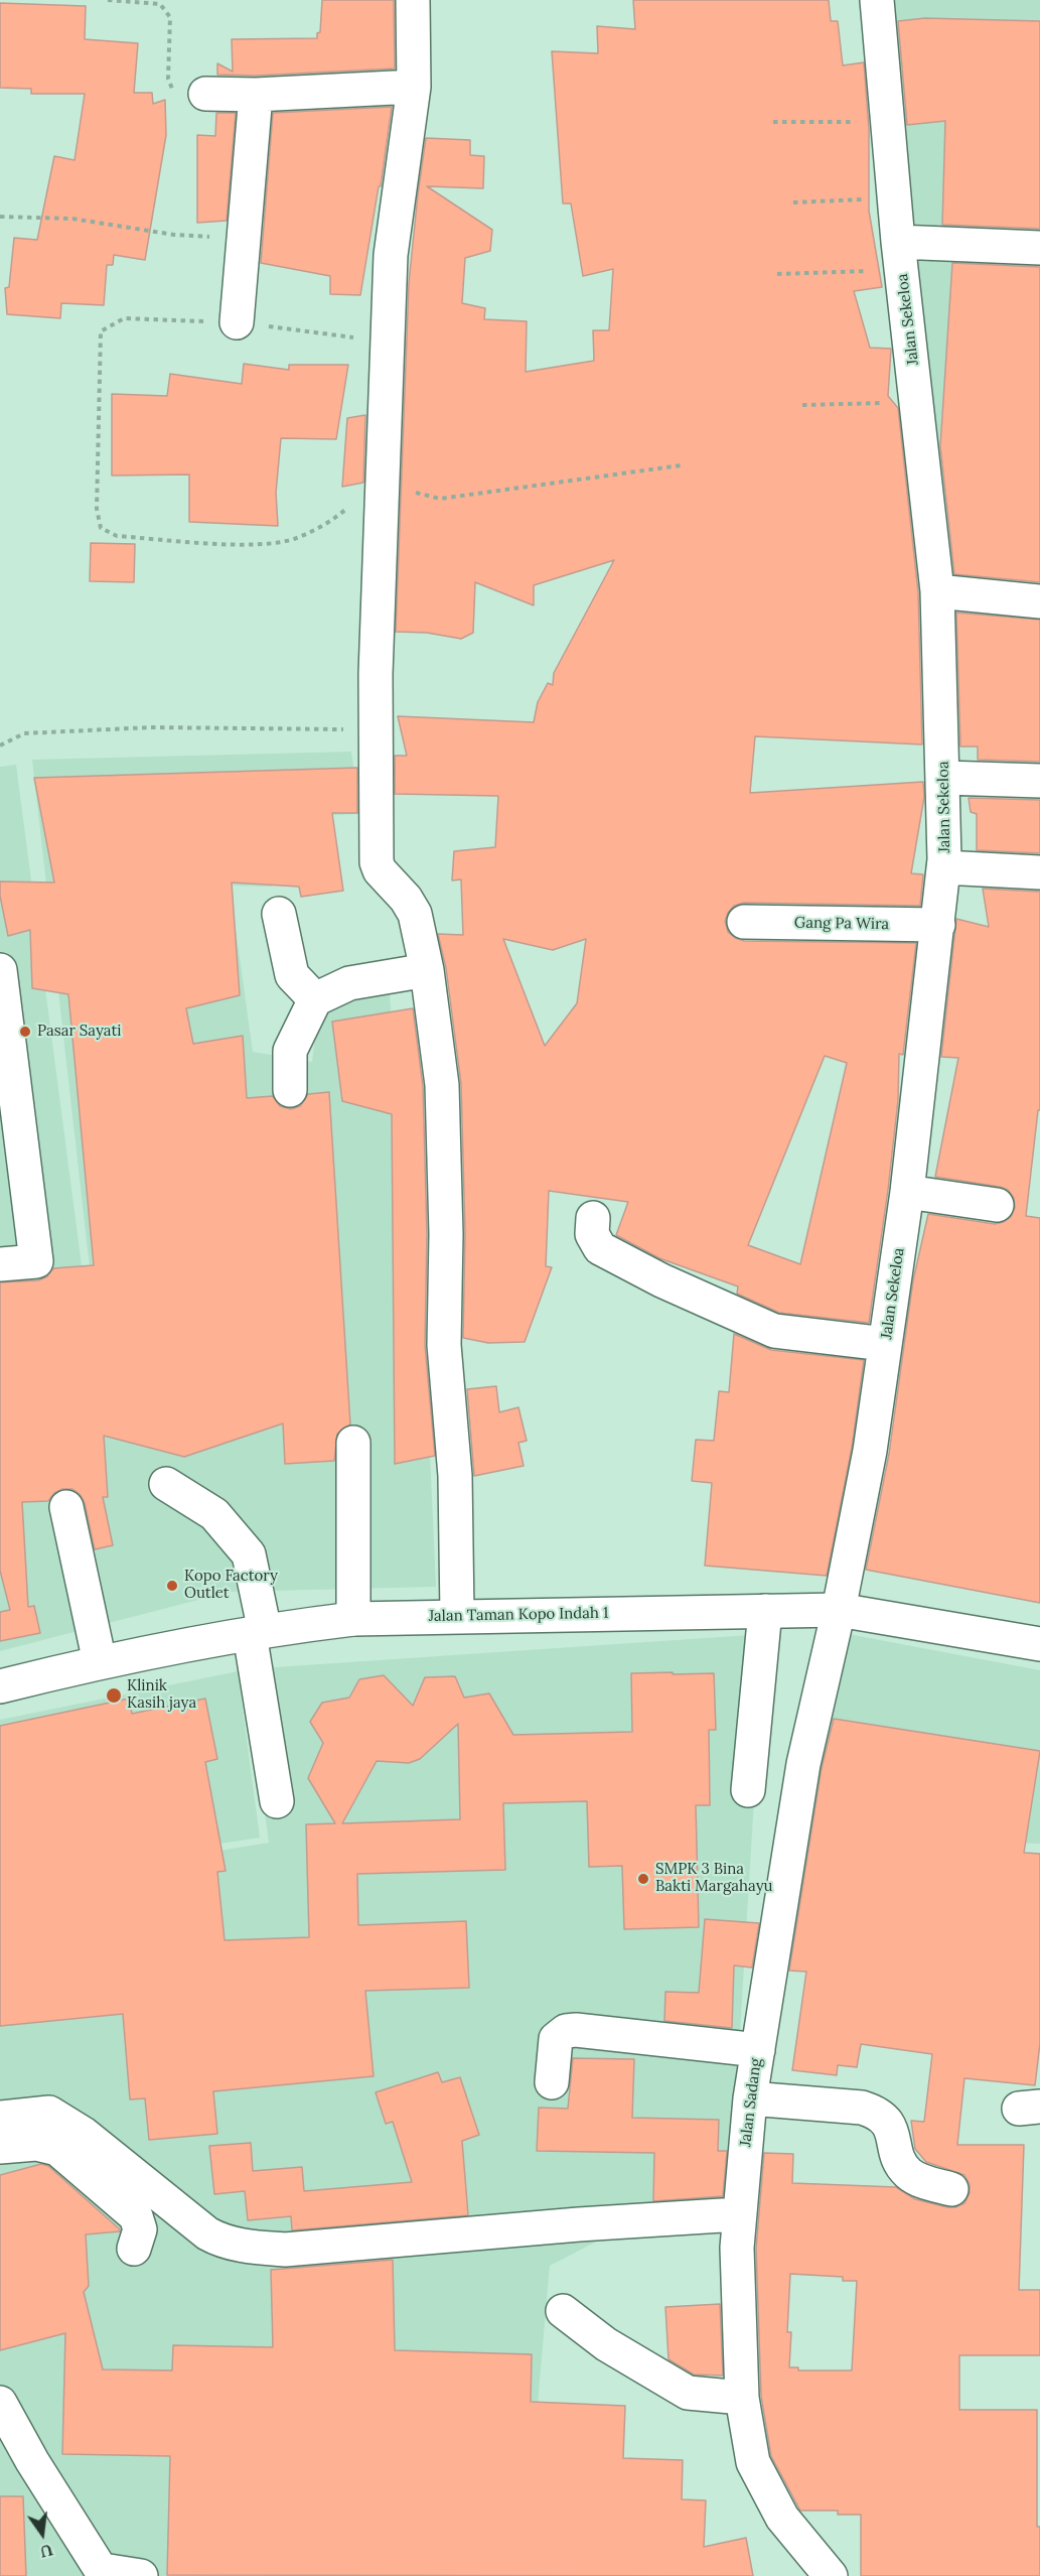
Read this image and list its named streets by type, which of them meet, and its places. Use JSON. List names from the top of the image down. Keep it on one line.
{"streets":{"street":["Jalan Sekeloa","Gang Pa Wira","Jalan Taman Kopo Indah 1","Jalan Sadang"]},"crossings":[["Jalan Sekeloa","Gang Pa Wira"],["Jalan Sekeloa","Jalan Taman Kopo Indah 1"],["Jalan Sekeloa","Jalan Sadang"],["Jalan Taman Kopo Indah 1","Jalan Sadang"]],"places":["Pasar Sayati","Kopo Factory Outlet","Klinik Kasih jaya","SMPK 3 Bina Bakti Margahayu"],"north":"bottom"}
